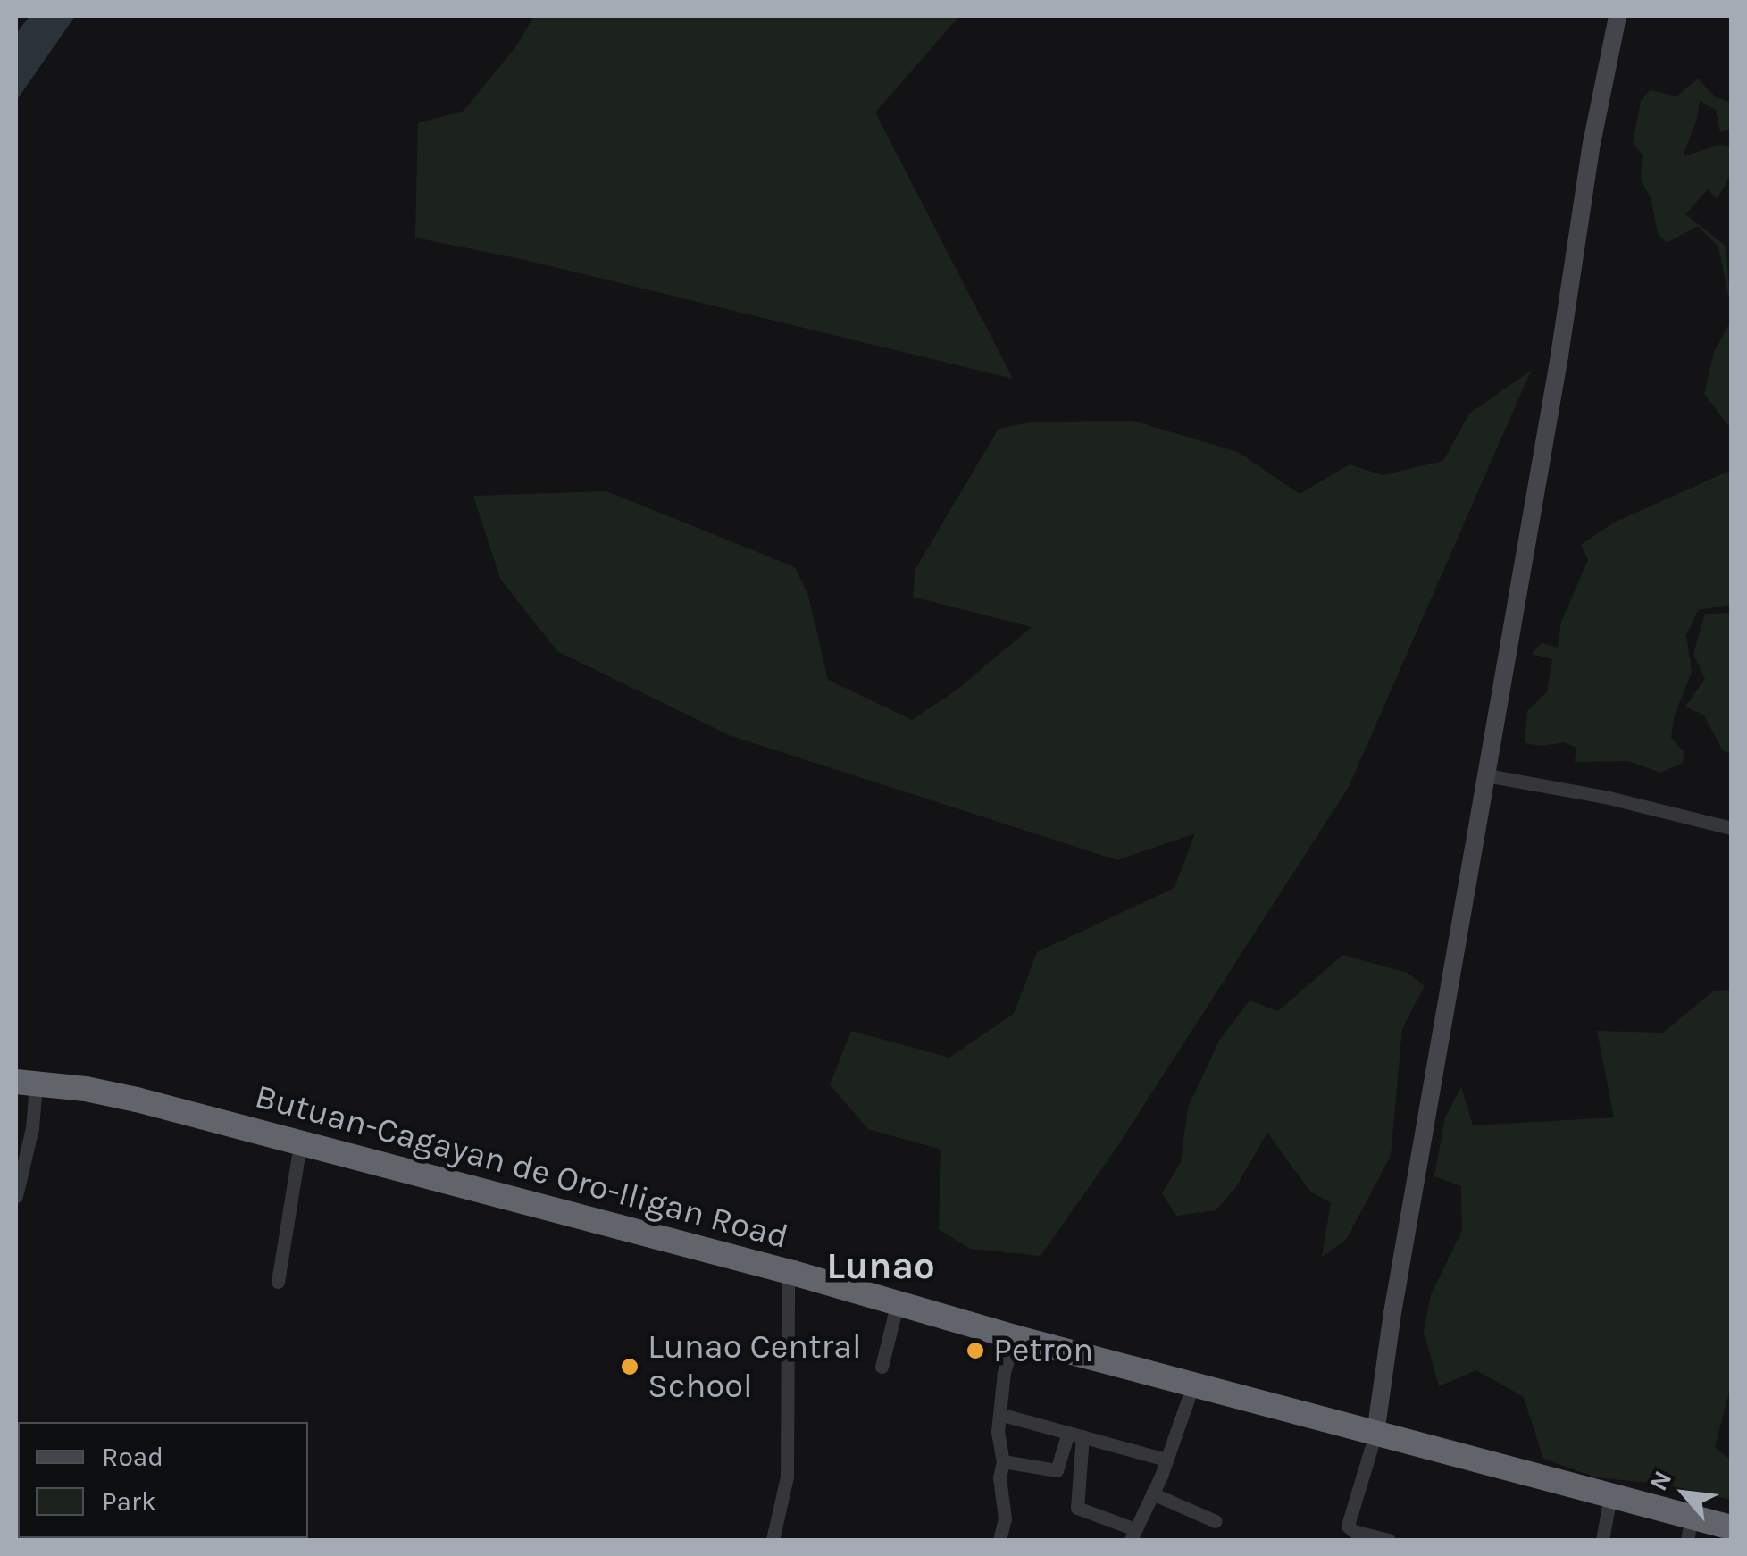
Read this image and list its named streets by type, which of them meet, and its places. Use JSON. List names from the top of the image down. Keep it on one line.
{"streets":{"highway":["Butuan-Cagayan de Oro-Iligan Road"]},"districts":["Lunao"],"places":["Petron","Lunao Central School"],"legend":["Road","Park"],"north":"top left"}
